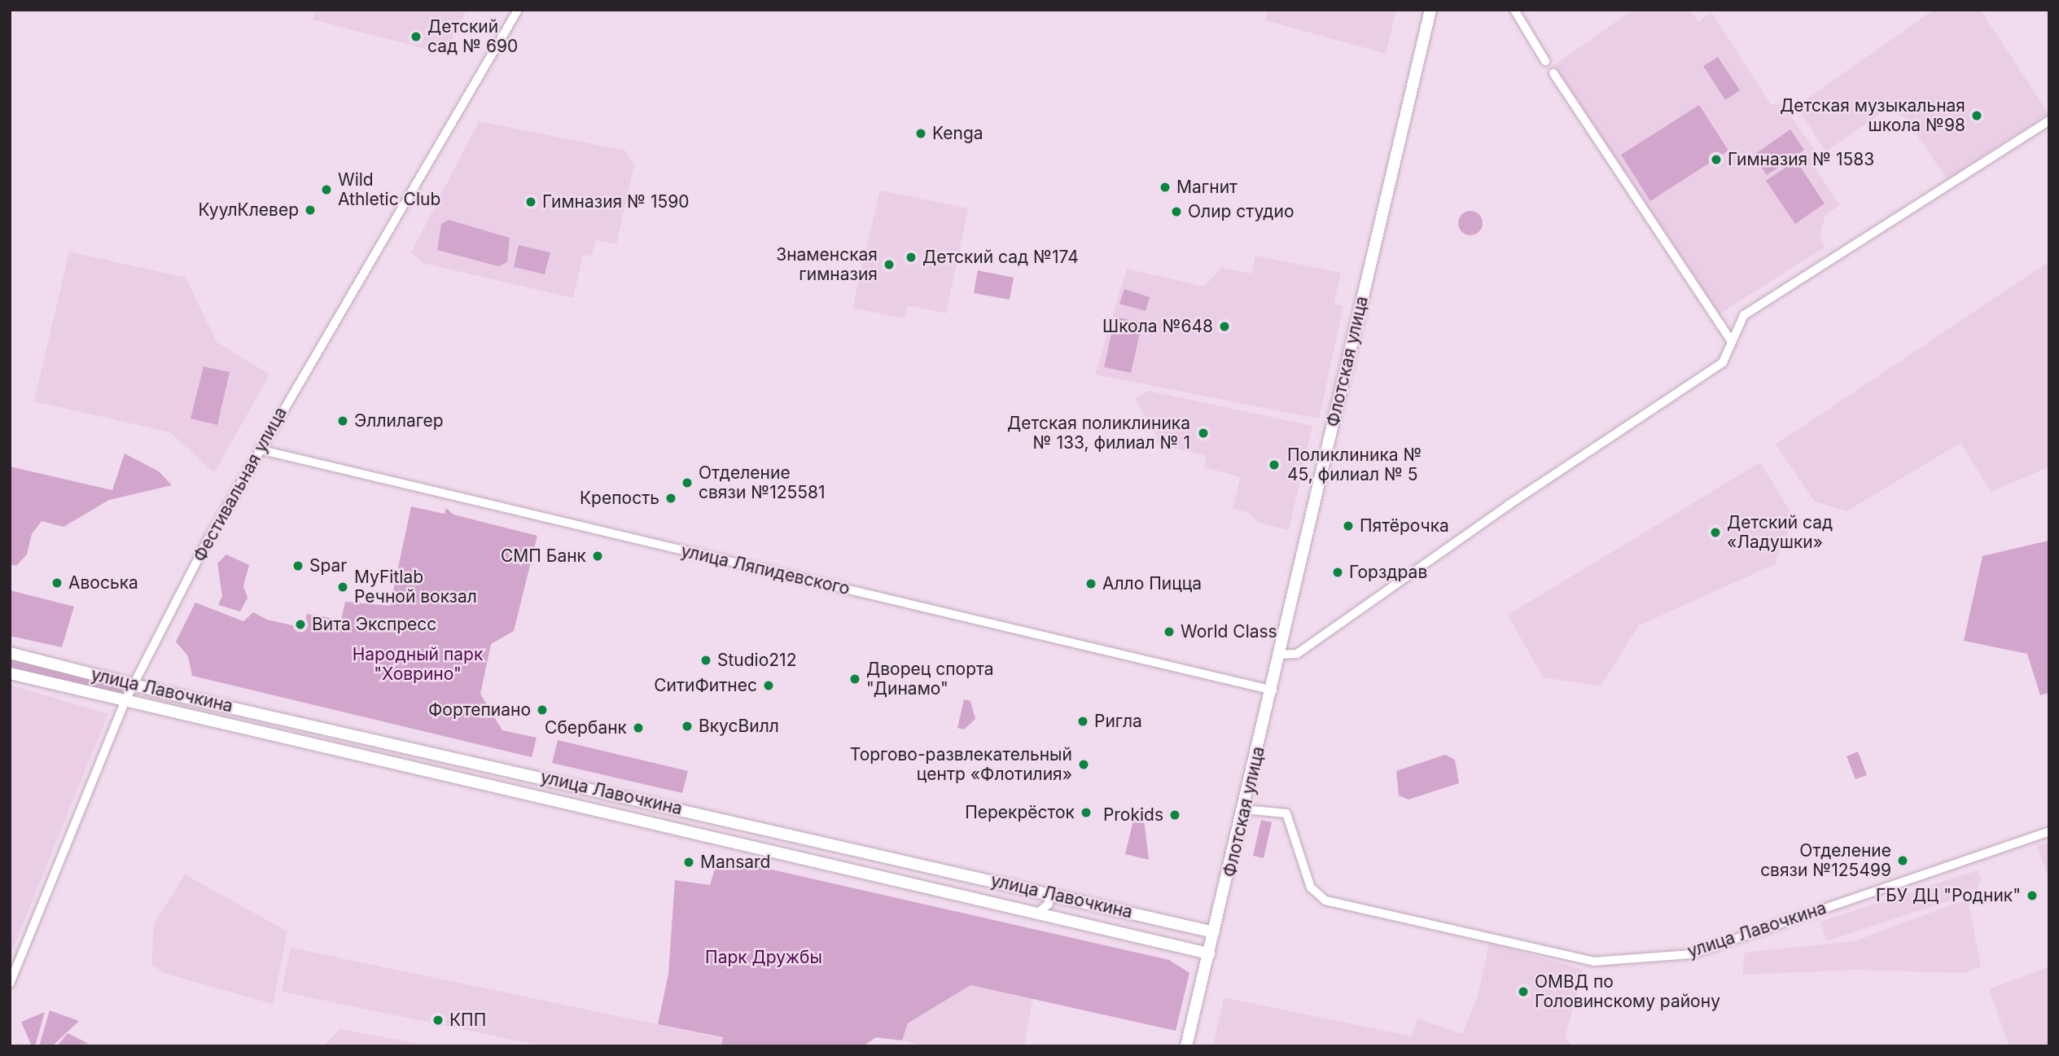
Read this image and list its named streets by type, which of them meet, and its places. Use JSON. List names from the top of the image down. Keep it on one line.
{"streets":{"main road":["Флотская улица","улица Лавочкина"],"street":["Фестивальная улица","улица Ляпидевского"]},"crossings":[["Флотская улица","улица Ляпидевского"],["Флотская улица","улица Лавочкина"],["Фестивальная улица","улица Ляпидевского"],["Фестивальная улица","улица Лавочкина"]],"parks":["Народный парк \"Ховрино\"","Парк Дружбы"],"places":["Детский сад № 690","Детская музыкальная школа №98","Kenga","Гимназия № 1583","Магнит","Wild Athletic Club","Гимназия № 1590","КуулКлевер","Олир студио","Детский сад №174","Знаменская гимназия","Школа №648","Эллилагер","Детская поликлиника № 133, филиал № 1","Поликлиника № 45, филиал № 5","Отделение связи №125581","Крепость","Пятёрочка","Детский сад «Ладушки»","СМП Банк","Spar","Горздрав","Авоська","Алло Пицца","MyFitlab Речной вокзал","Вита Экспресс","World Class","Studio212","Дворец спорта \"Динамо\"","СитиФитнес","Фортепиано","Ригла","ВкусВилл","Сбербанк","Торгово-развлекательный центр «Флотилия»","Перекрёсток","Prokids","Отделение связи №125499","Mansard","ГБУ ДЦ \"Родник\"","ОМВД по Головинскому району","КПП"]}
